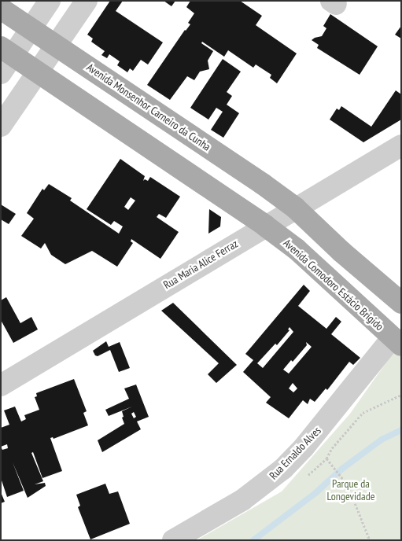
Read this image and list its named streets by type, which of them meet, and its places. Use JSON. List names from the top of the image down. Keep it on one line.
{"streets":{"main road":["Avenida Monsenhor Carneiro da Cunha","Avenida Comodoro Estácio Brigido"],"street":["Rua Maria Alice Ferraz","Rua Ernaldo Alves"]},"crossings":[["Avenida Monsenhor Carneiro da Cunha","Rua Maria Alice Ferraz"],["Rua Maria Alice Ferraz","Avenida Comodoro Estácio Brigido"],["Avenida Comodoro Estácio Brigido","Rua Ernaldo Alves"]],"parks":["Parque da Longevidade"]}
